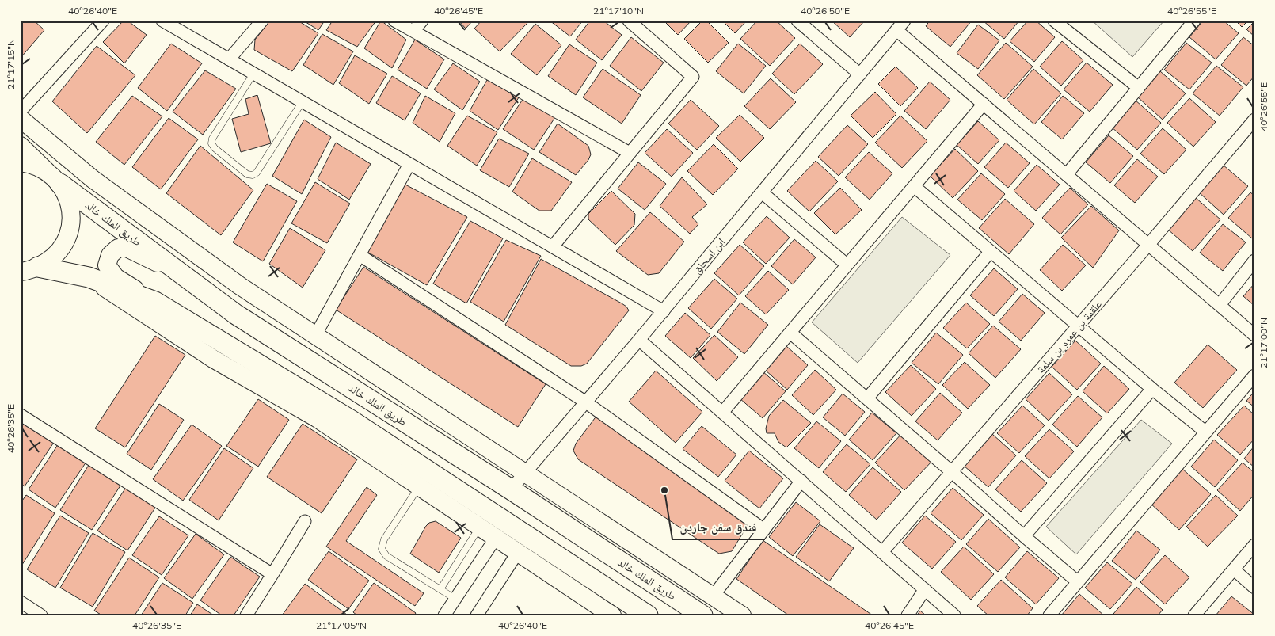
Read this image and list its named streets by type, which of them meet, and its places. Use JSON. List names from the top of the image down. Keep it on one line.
{"streets":{"main road":["طريق الملك خالد"],"street":["ابن اسحاق","علقمة بن عمرو بن سلمة"]},"crossings":[["طريق الملك خالد","ابن اسحاق"]],"places":["فندق سفن جاردن"],"coordinates":["40°26'40\"E","40°26'45\"E","21°17'10\"N","40°26'50\"E","40°26'55\"E","21°17'15\"N","21°17'00\"N","40°26'35\"E","21°17'05\"N"]}
